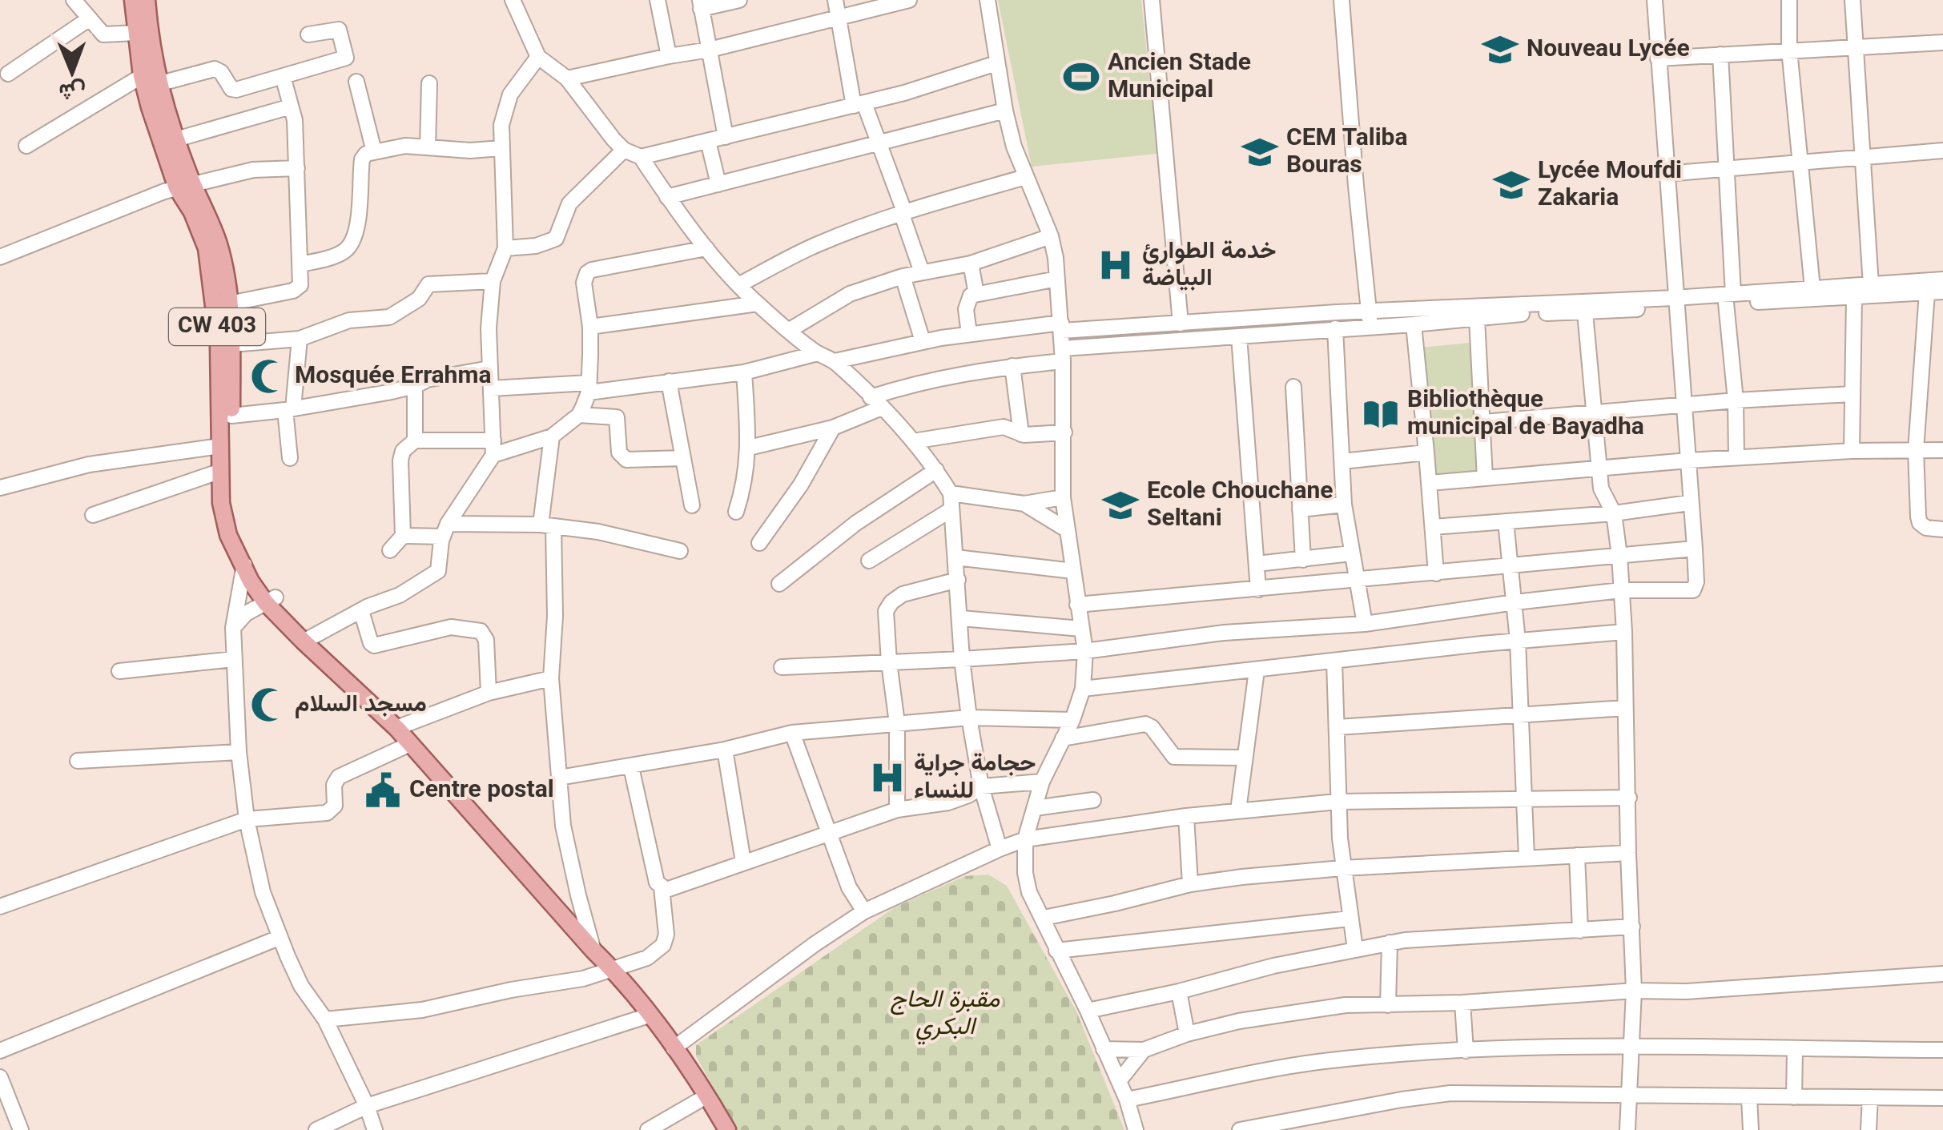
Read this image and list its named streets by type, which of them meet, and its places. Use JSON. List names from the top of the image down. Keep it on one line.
{"streets":{"main road":["CW 403"]},"parks":["مقبرة الحاج البكري"],"places":{"school or university":["Nouveau Lycée","CEM Taliba Bouras","Lycée Moufdi Zakaria","Ecole Chouchane Seltani"],"sports":["Ancien Stade Municipal"],"hospital":["خدمة الطوارئ البياضة","حجامة جراية للنساء"],"mosque":["Mosquée Errahma","مسجد السلام"],"library":["Bibliothèque municipal de Bayadha"],"public building":["Centre postal"]},"north":"bottom"}
